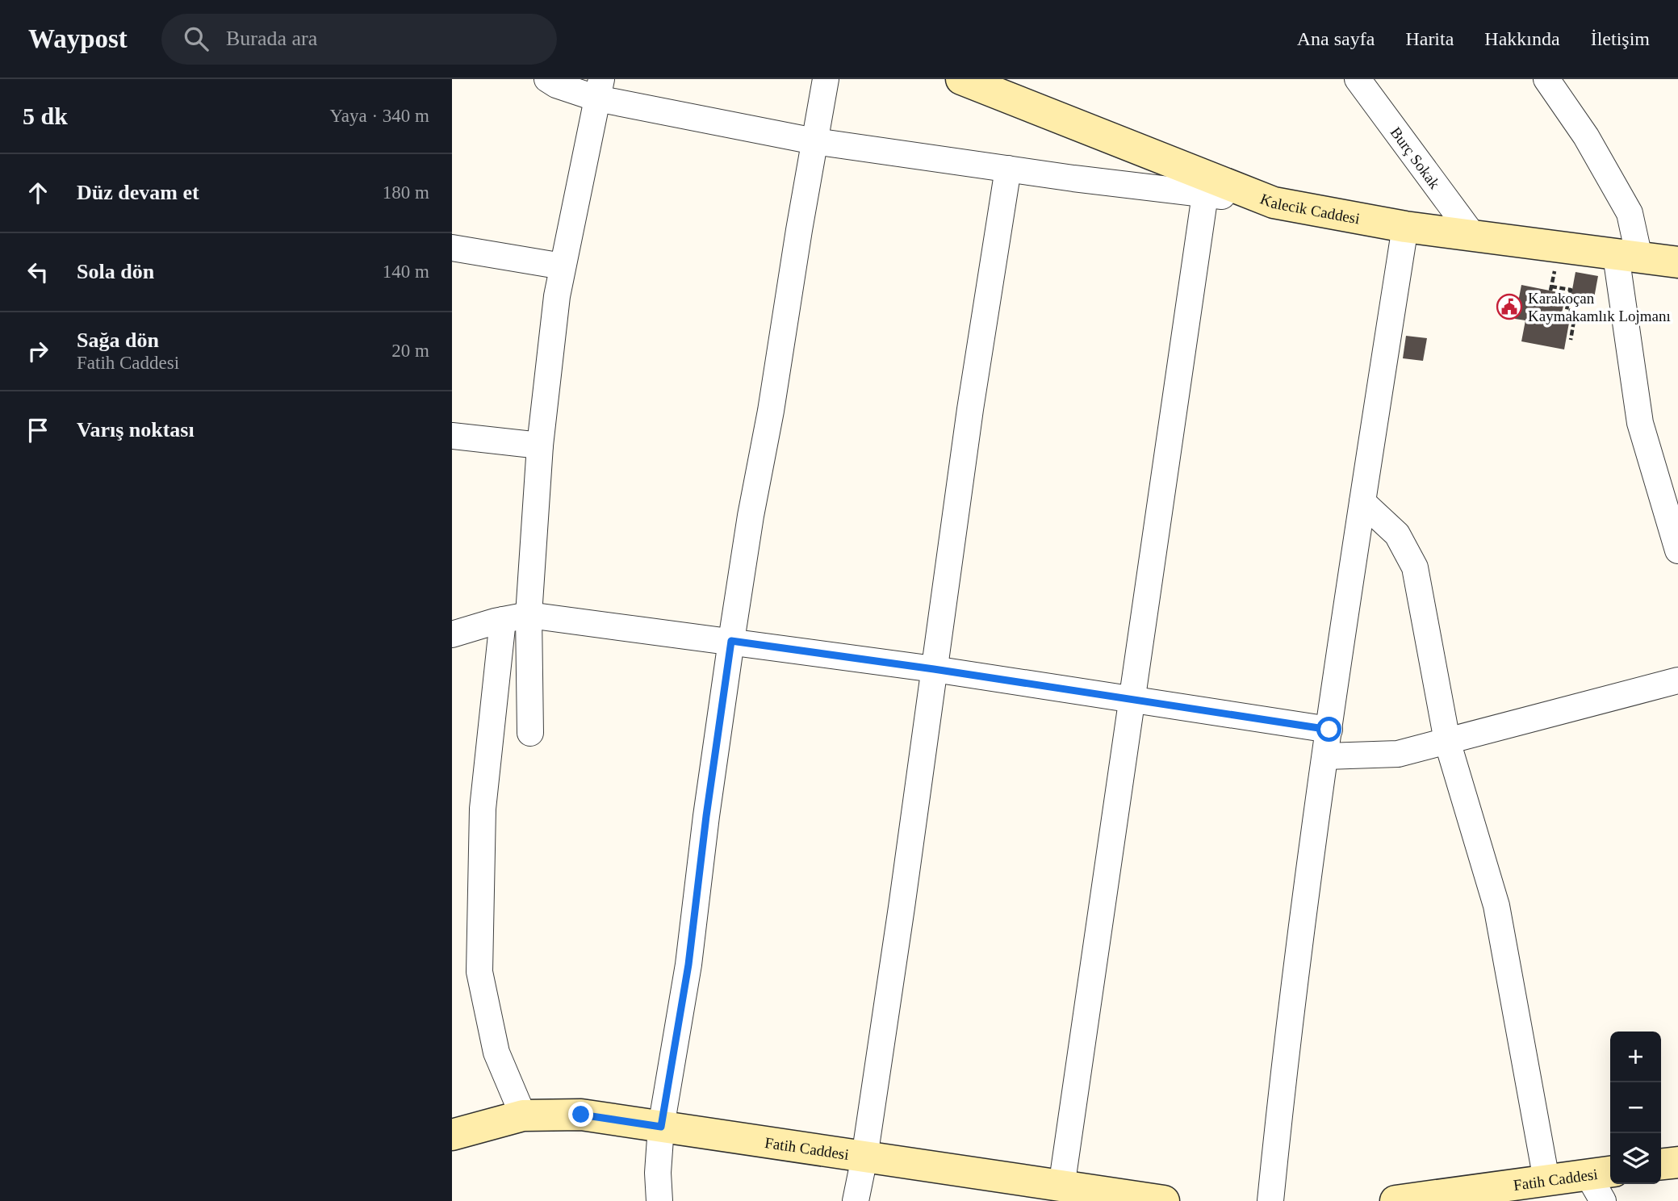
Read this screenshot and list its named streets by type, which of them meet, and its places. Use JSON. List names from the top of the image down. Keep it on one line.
{"streets":{"street":["Burç Sokak","Kalecik Caddesi","Fatih Caddesi"]},"crossings":[["Burç Sokak","Kalecik Caddesi"]],"places":{"public building":["Karakoçan Kaymakamlık Lojmanı"]},"page":{"header":"Waypost","search":"Burada ara","nav":["Ana sayfa","Harita","Hakkında","İletişim"],"heading":["5 dk","Yaya · 340 m"],"list":[["Düz devam et","180 m"],["Sola dön","140 m"],["Sağa dön","Fatih Caddesi","20 m"],"Varış noktası"],"map_buttons":["+","−"]}}
